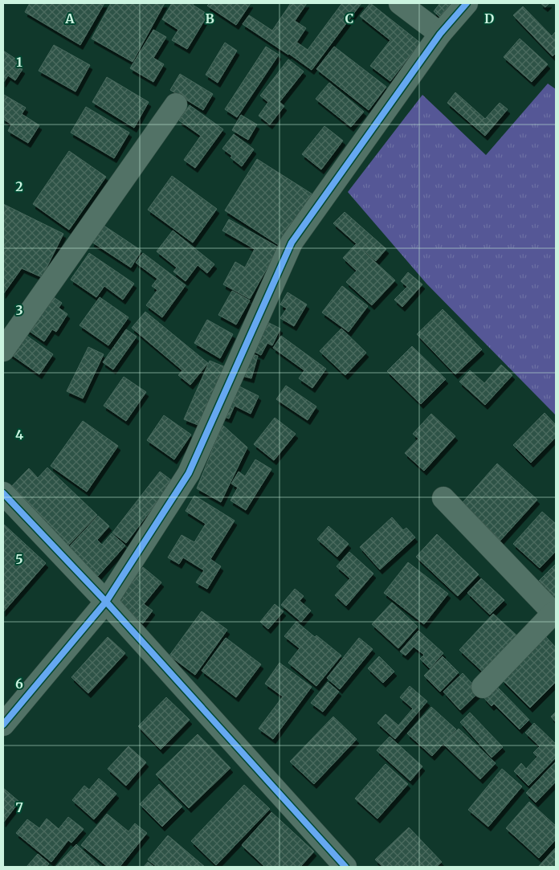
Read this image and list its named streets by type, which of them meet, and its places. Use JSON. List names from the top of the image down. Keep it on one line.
{"grid":{"columns":["A","B","C","D"],"rows":["1","2","3","4","5","6","7"]}}
